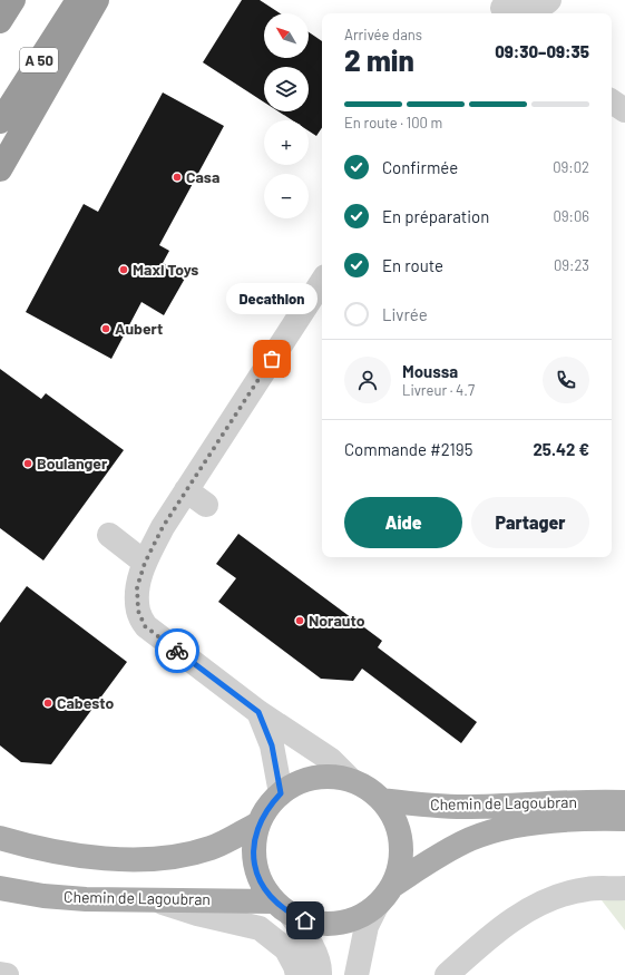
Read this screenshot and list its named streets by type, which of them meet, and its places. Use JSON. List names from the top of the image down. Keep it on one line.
{"streets":{"highway":["A 50"],"main road":["Chemin de Lagoubran"]},"places":["Casa","Maxi Toys","Aubert","Decathlon","Boulanger","Norauto","Cabesto"],"north":"top left","page":{"map_buttons":["+","−"],"heading":["2 min","Arrivée dans","09:30–09:35"],"panel":["Moussa","Livreur · 4.7","Commande #2195","25.42 €"],"bar":"En route · 100 m","list":[["Confirmée","09:02"],["En préparation","09:06"],["En route","09:23"],"Livrée"],"bubble":"Decathlon","buttons":["Aide","Partager"]}}
